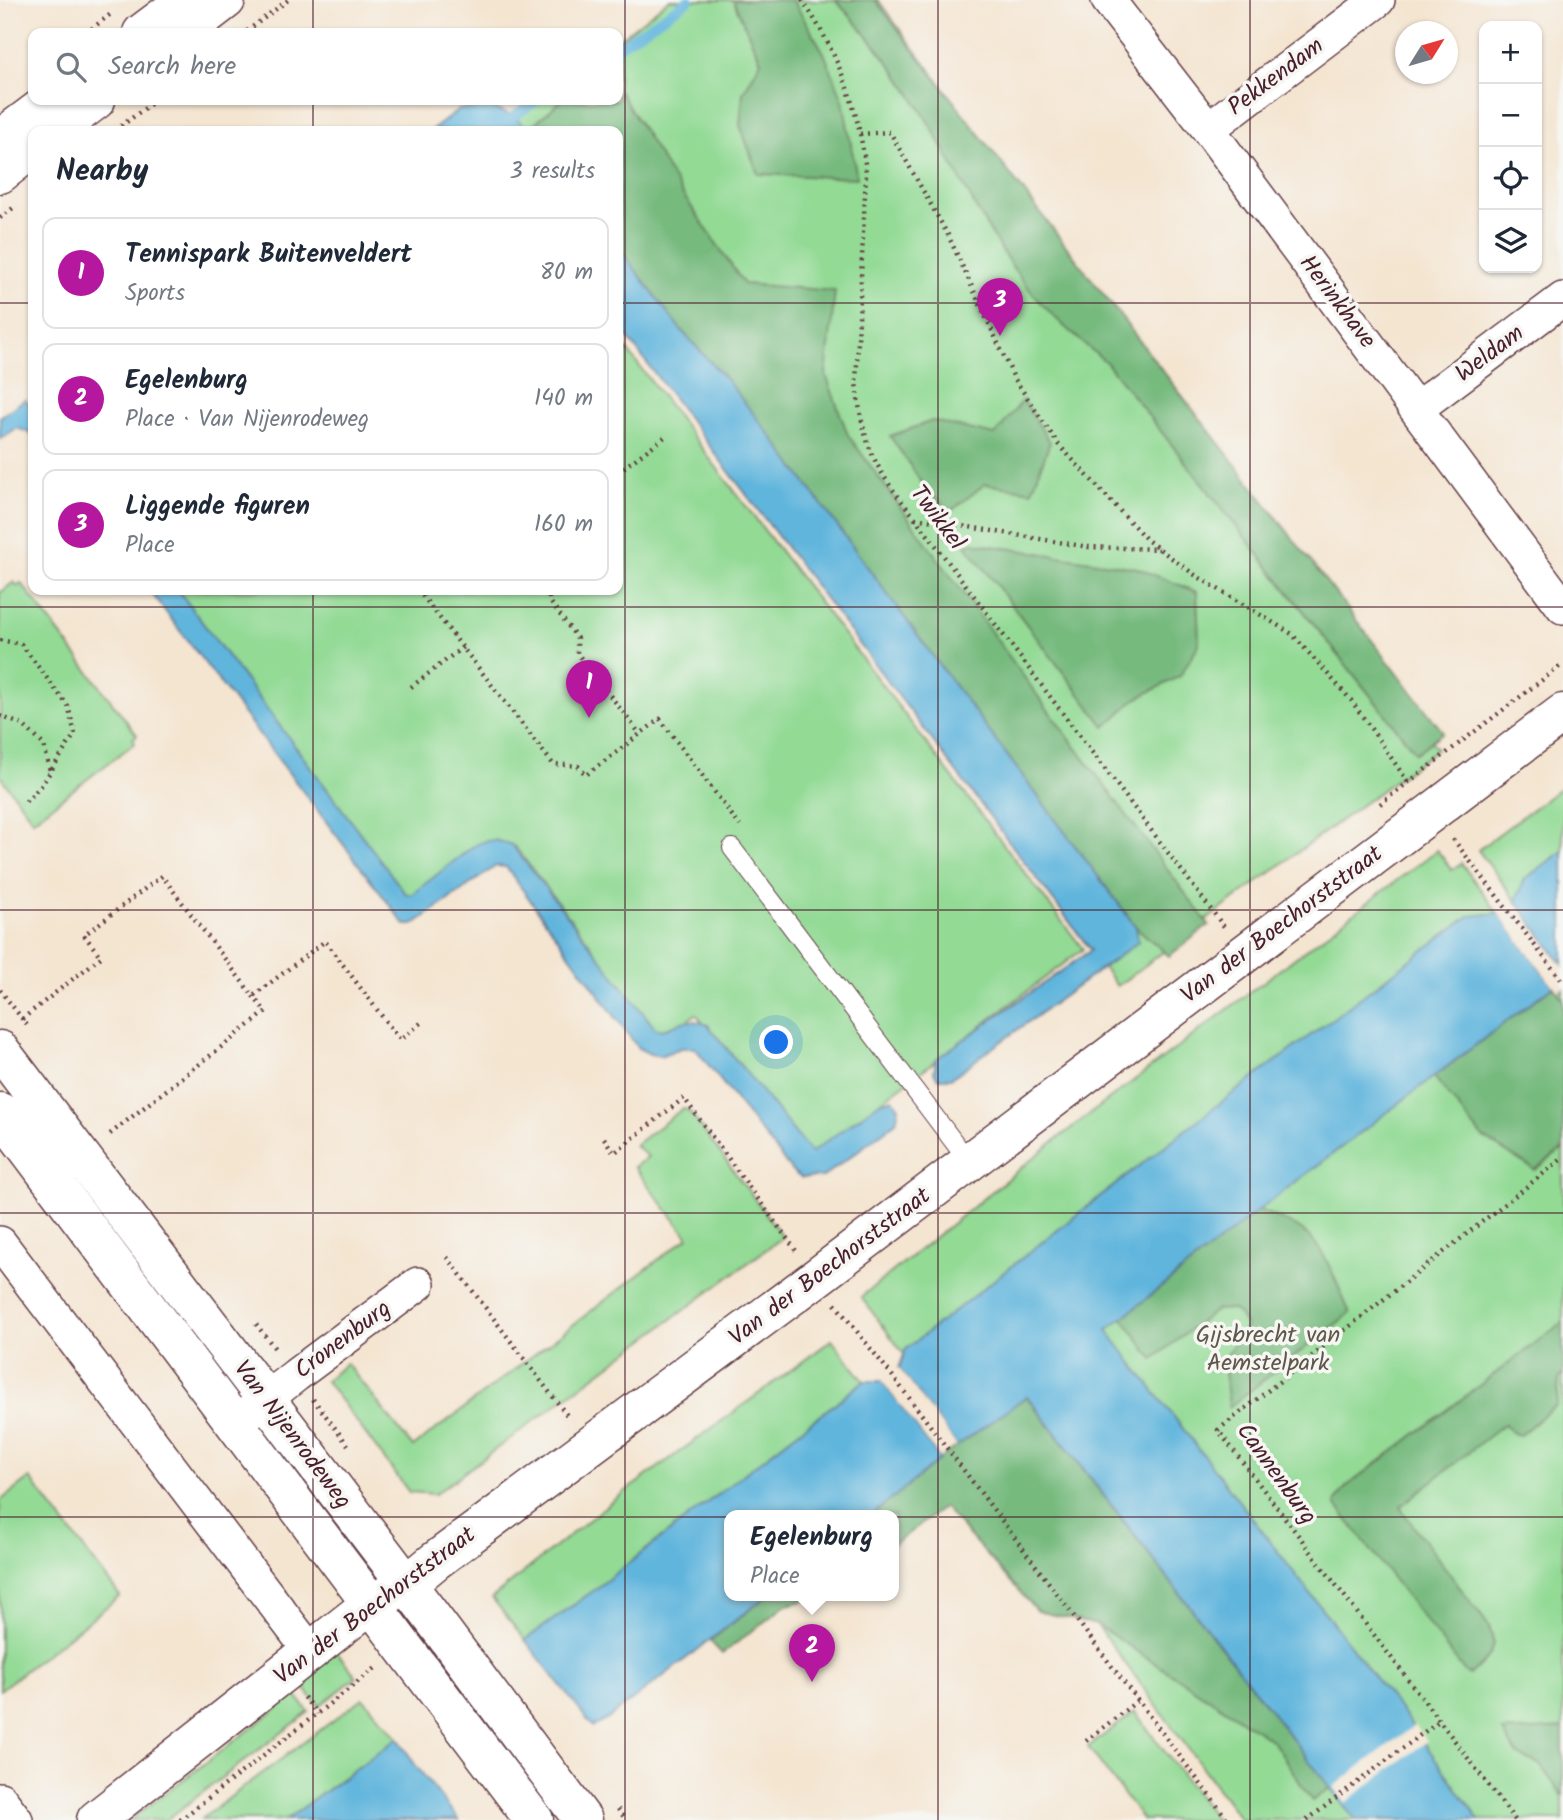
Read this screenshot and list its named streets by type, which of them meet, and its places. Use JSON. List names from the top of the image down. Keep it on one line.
{"streets":{"street":["Pekkendam","Herinkhave","Weldam","Van der Boechorststraat","Cronenburg","Van Nijenrodeweg"],"path":["Twikkel","Cannenburg"]},"crossings":[["Pekkendam","Herinkhave"],["Herinkhave","Weldam"],["Twikkel","Van der Boechorststraat"],["Van der Boechorststraat","Van Nijenrodeweg"],["Cronenburg","Van Nijenrodeweg"]],"parks":["Gijsbrecht van Aemstelpark"],"north":"top right","page":{"map_buttons":["+","−"],"search":"Search here","heading":["Nearby","3 results"],"list":[{"mark":"1","name":"Tennispark Buitenveldert","note":"Sports","value":"80 m"},{"mark":"2","name":"Egelenburg","note":"Place · Van Nijenrodeweg","value":"140 m"},{"mark":"3","name":"Liggende figuren","note":"Place","value":"160 m"}],"pins":["3","1","2"],"popup":["Egelenburg","Place"]}}
